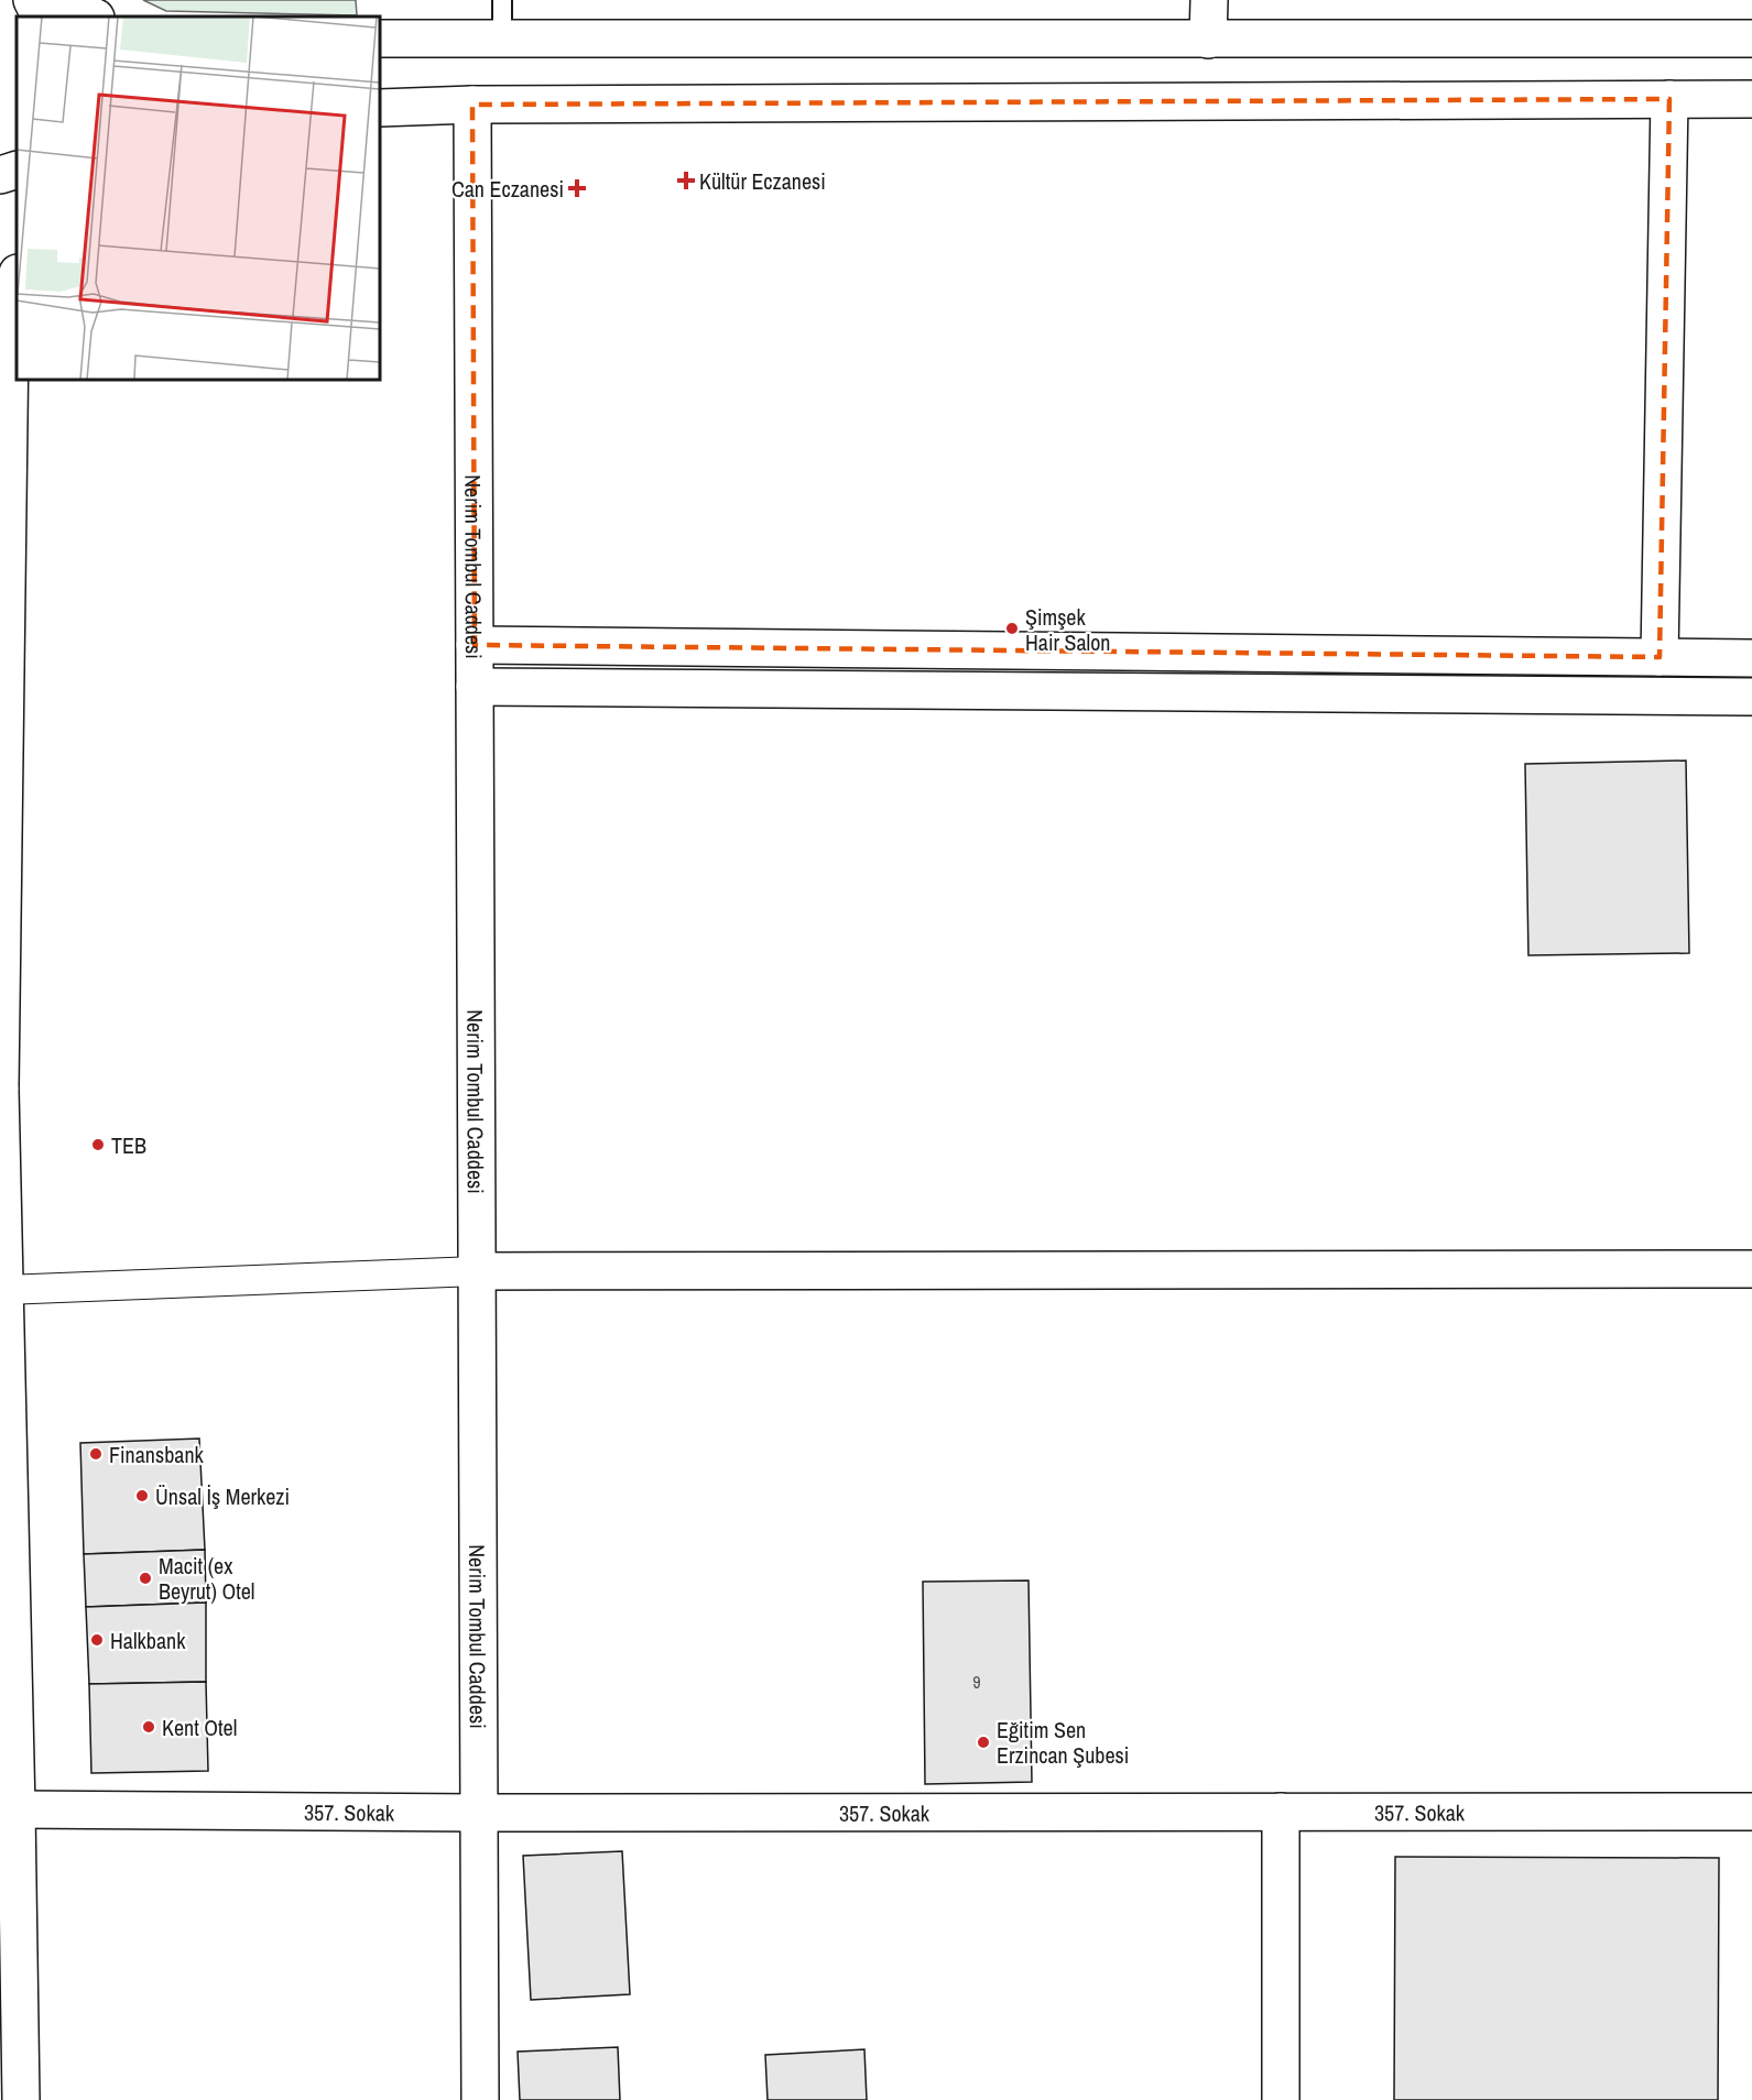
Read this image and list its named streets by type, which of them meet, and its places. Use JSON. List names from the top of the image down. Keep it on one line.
{"streets":{"street":["Nerim Tombul Caddesi","357. Sokak"]},"crossings":[["Nerim Tombul Caddesi","357. Sokak"]],"places":{"health":["Kültür Eczanesi","Can Eczanesi"],"other":["Şimşek Hair Salon","TEB","Finansbank","Ünsal İş Merkezi","Macit (ex Beyrut) Otel","Halkbank","Kent Otel","Eğitim Sen Erzincan Şubesi"]},"house_numbers":["9"]}
